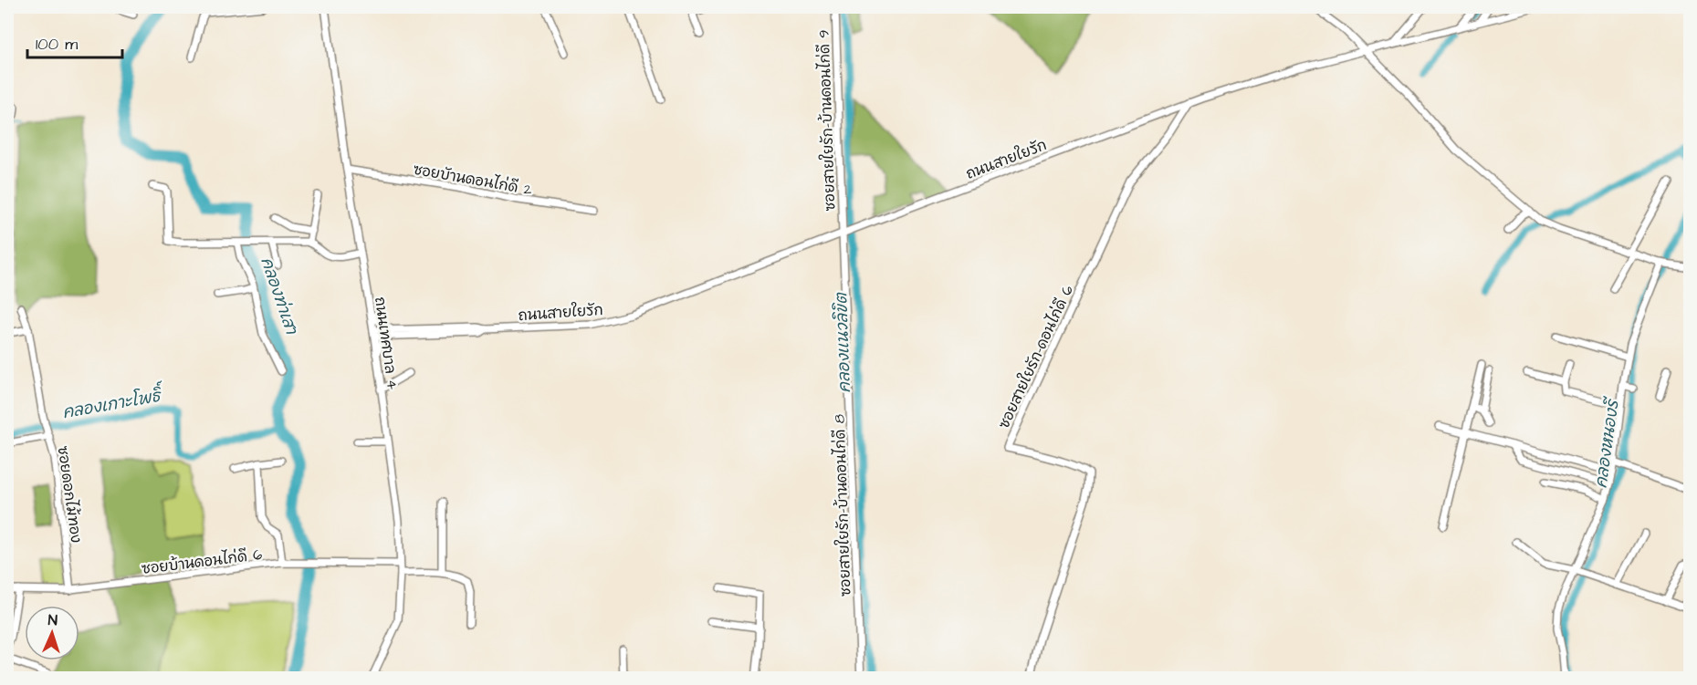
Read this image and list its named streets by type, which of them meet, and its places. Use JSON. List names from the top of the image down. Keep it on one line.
{"streets":{"street":["ซอยสายใยรัก-บ้านดอนไก่ดี 9","ถนนสายใยรัก","ซอยบัานดอนไก่ดี 2","ถนนเทศบาล 4","ซอยสายใยรัก-ดอนไก่ดี 6","ซอยดอกไม้ทอง","ซอยสายใยรัก-บ้านดอนไก่ดี 8","ซอยบ้านดอนไก่ดี 6"]},"crossings":[["ซอยสายใยรัก-บ้านดอนไก่ดี 9","ถนนสายใยรัก"],["ซอยสายใยรัก-บ้านดอนไก่ดี 9","ซอยสายใยรัก-บ้านดอนไก่ดี 8"],["ถนนสายใยรัก","ถนนเทศบาล 4"],["ถนนสายใยรัก","ซอยสายใยรัก-ดอนไก่ดี 6"],["ถนนสายใยรัก","ซอยสายใยรัก-บ้านดอนไก่ดี 8"],["ซอยบัานดอนไก่ดี 2","ถนนเทศบาล 4"],["ถนนเทศบาล 4","ซอยบ้านดอนไก่ดี 6"],["ซอยดอกไม้ทอง","ซอยบ้านดอนไก่ดี 6"]],"water":["คลองท่าเสา","คลองแนวลิขิต","คลองเกาะโพธิ์","คลองหนองรี"],"scale_bar":"100 m","north":"top"}
